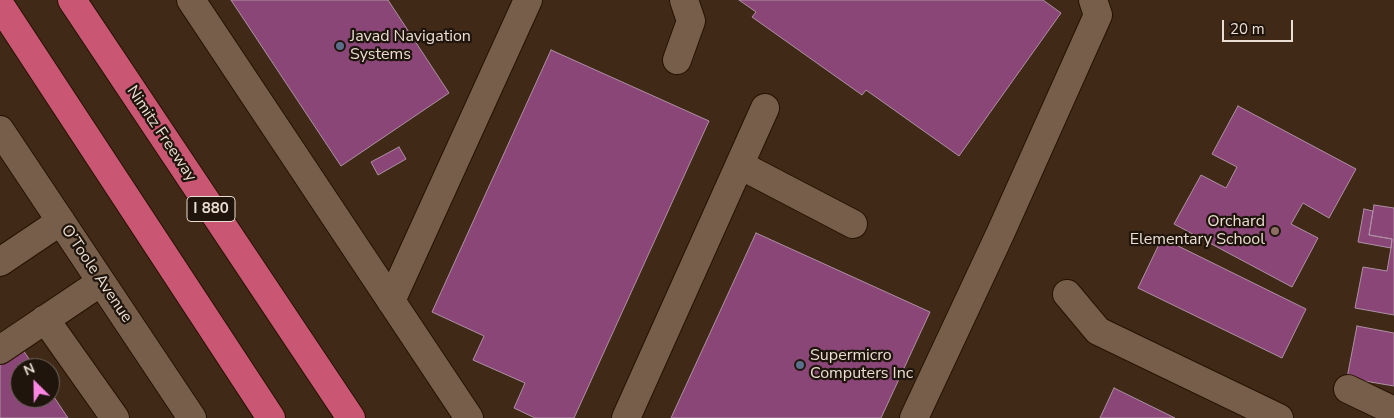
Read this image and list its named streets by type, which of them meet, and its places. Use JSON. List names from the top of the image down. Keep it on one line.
{"streets":{"highway":["Nimitz Freeway","I 880"],"street":["O’Toole Avenue"]},"places":["Javad Navigation Systems","Orchard Elementary School","Supermicro Computers Inc"],"scale_bar":"20 m","north":"top left"}
